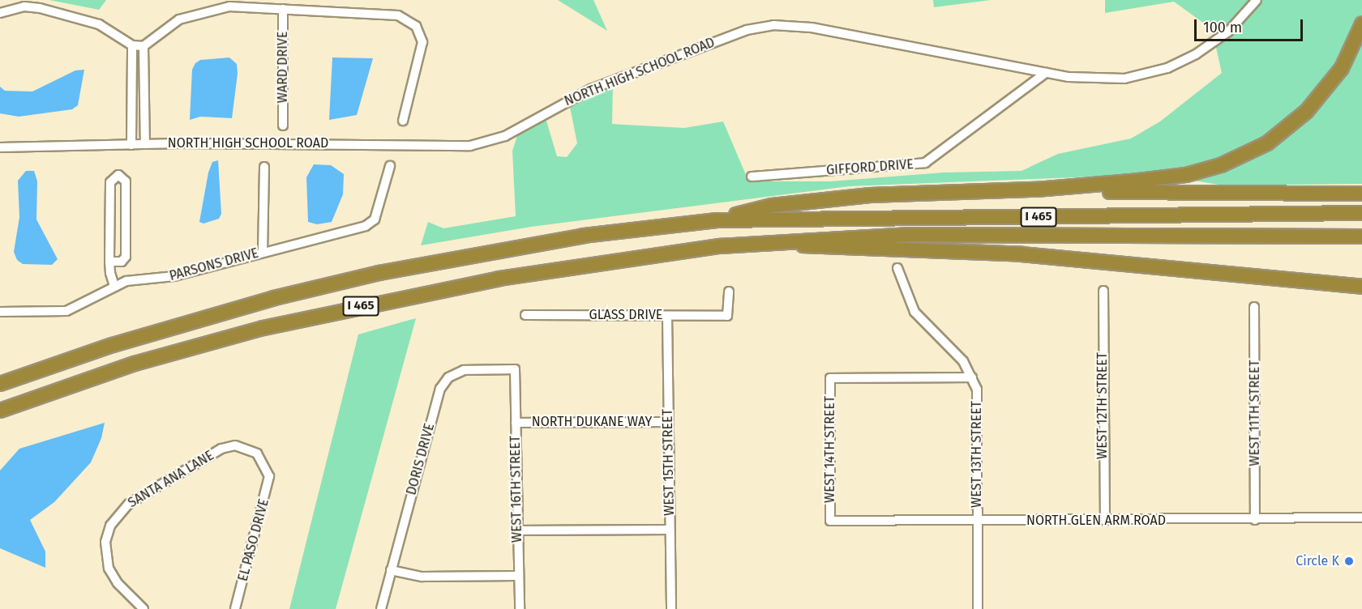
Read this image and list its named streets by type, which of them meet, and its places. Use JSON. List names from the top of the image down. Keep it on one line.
{"streets":{"highway":["I 465"],"street":["WARD DRIVE","NORTH HIGH SCHOOL ROAD","GIFFORD DRIVE","PARSONS DRIVE","GLASS DRIVE","WEST 12TH STREET","WEST 11TH STREET","NORTH DUKANE WAY","WEST 14TH STREET","WEST 13TH STREET","DORIS DRIVE","WEST 15TH STREET","SANTA ANA LANE","WEST 16TH STREET","NORTH GLEN ARM ROAD","EL PASO DRIVE"]},"crossings":[["NORTH HIGH SCHOOL ROAD","GIFFORD DRIVE"],["GLASS DRIVE","WEST 15TH STREET"],["WEST 12TH STREET","NORTH GLEN ARM ROAD"],["WEST 11TH STREET","NORTH GLEN ARM ROAD"],["NORTH DUKANE WAY","WEST 15TH STREET"],["NORTH DUKANE WAY","WEST 16TH STREET"],["WEST 14TH STREET","WEST 13TH STREET"],["WEST 14TH STREET","NORTH GLEN ARM ROAD"],["WEST 13TH STREET","NORTH GLEN ARM ROAD"],["DORIS DRIVE","WEST 16TH STREET"],["SANTA ANA LANE","EL PASO DRIVE"]],"places":["Circle K"],"scale_bar":"100 m"}
